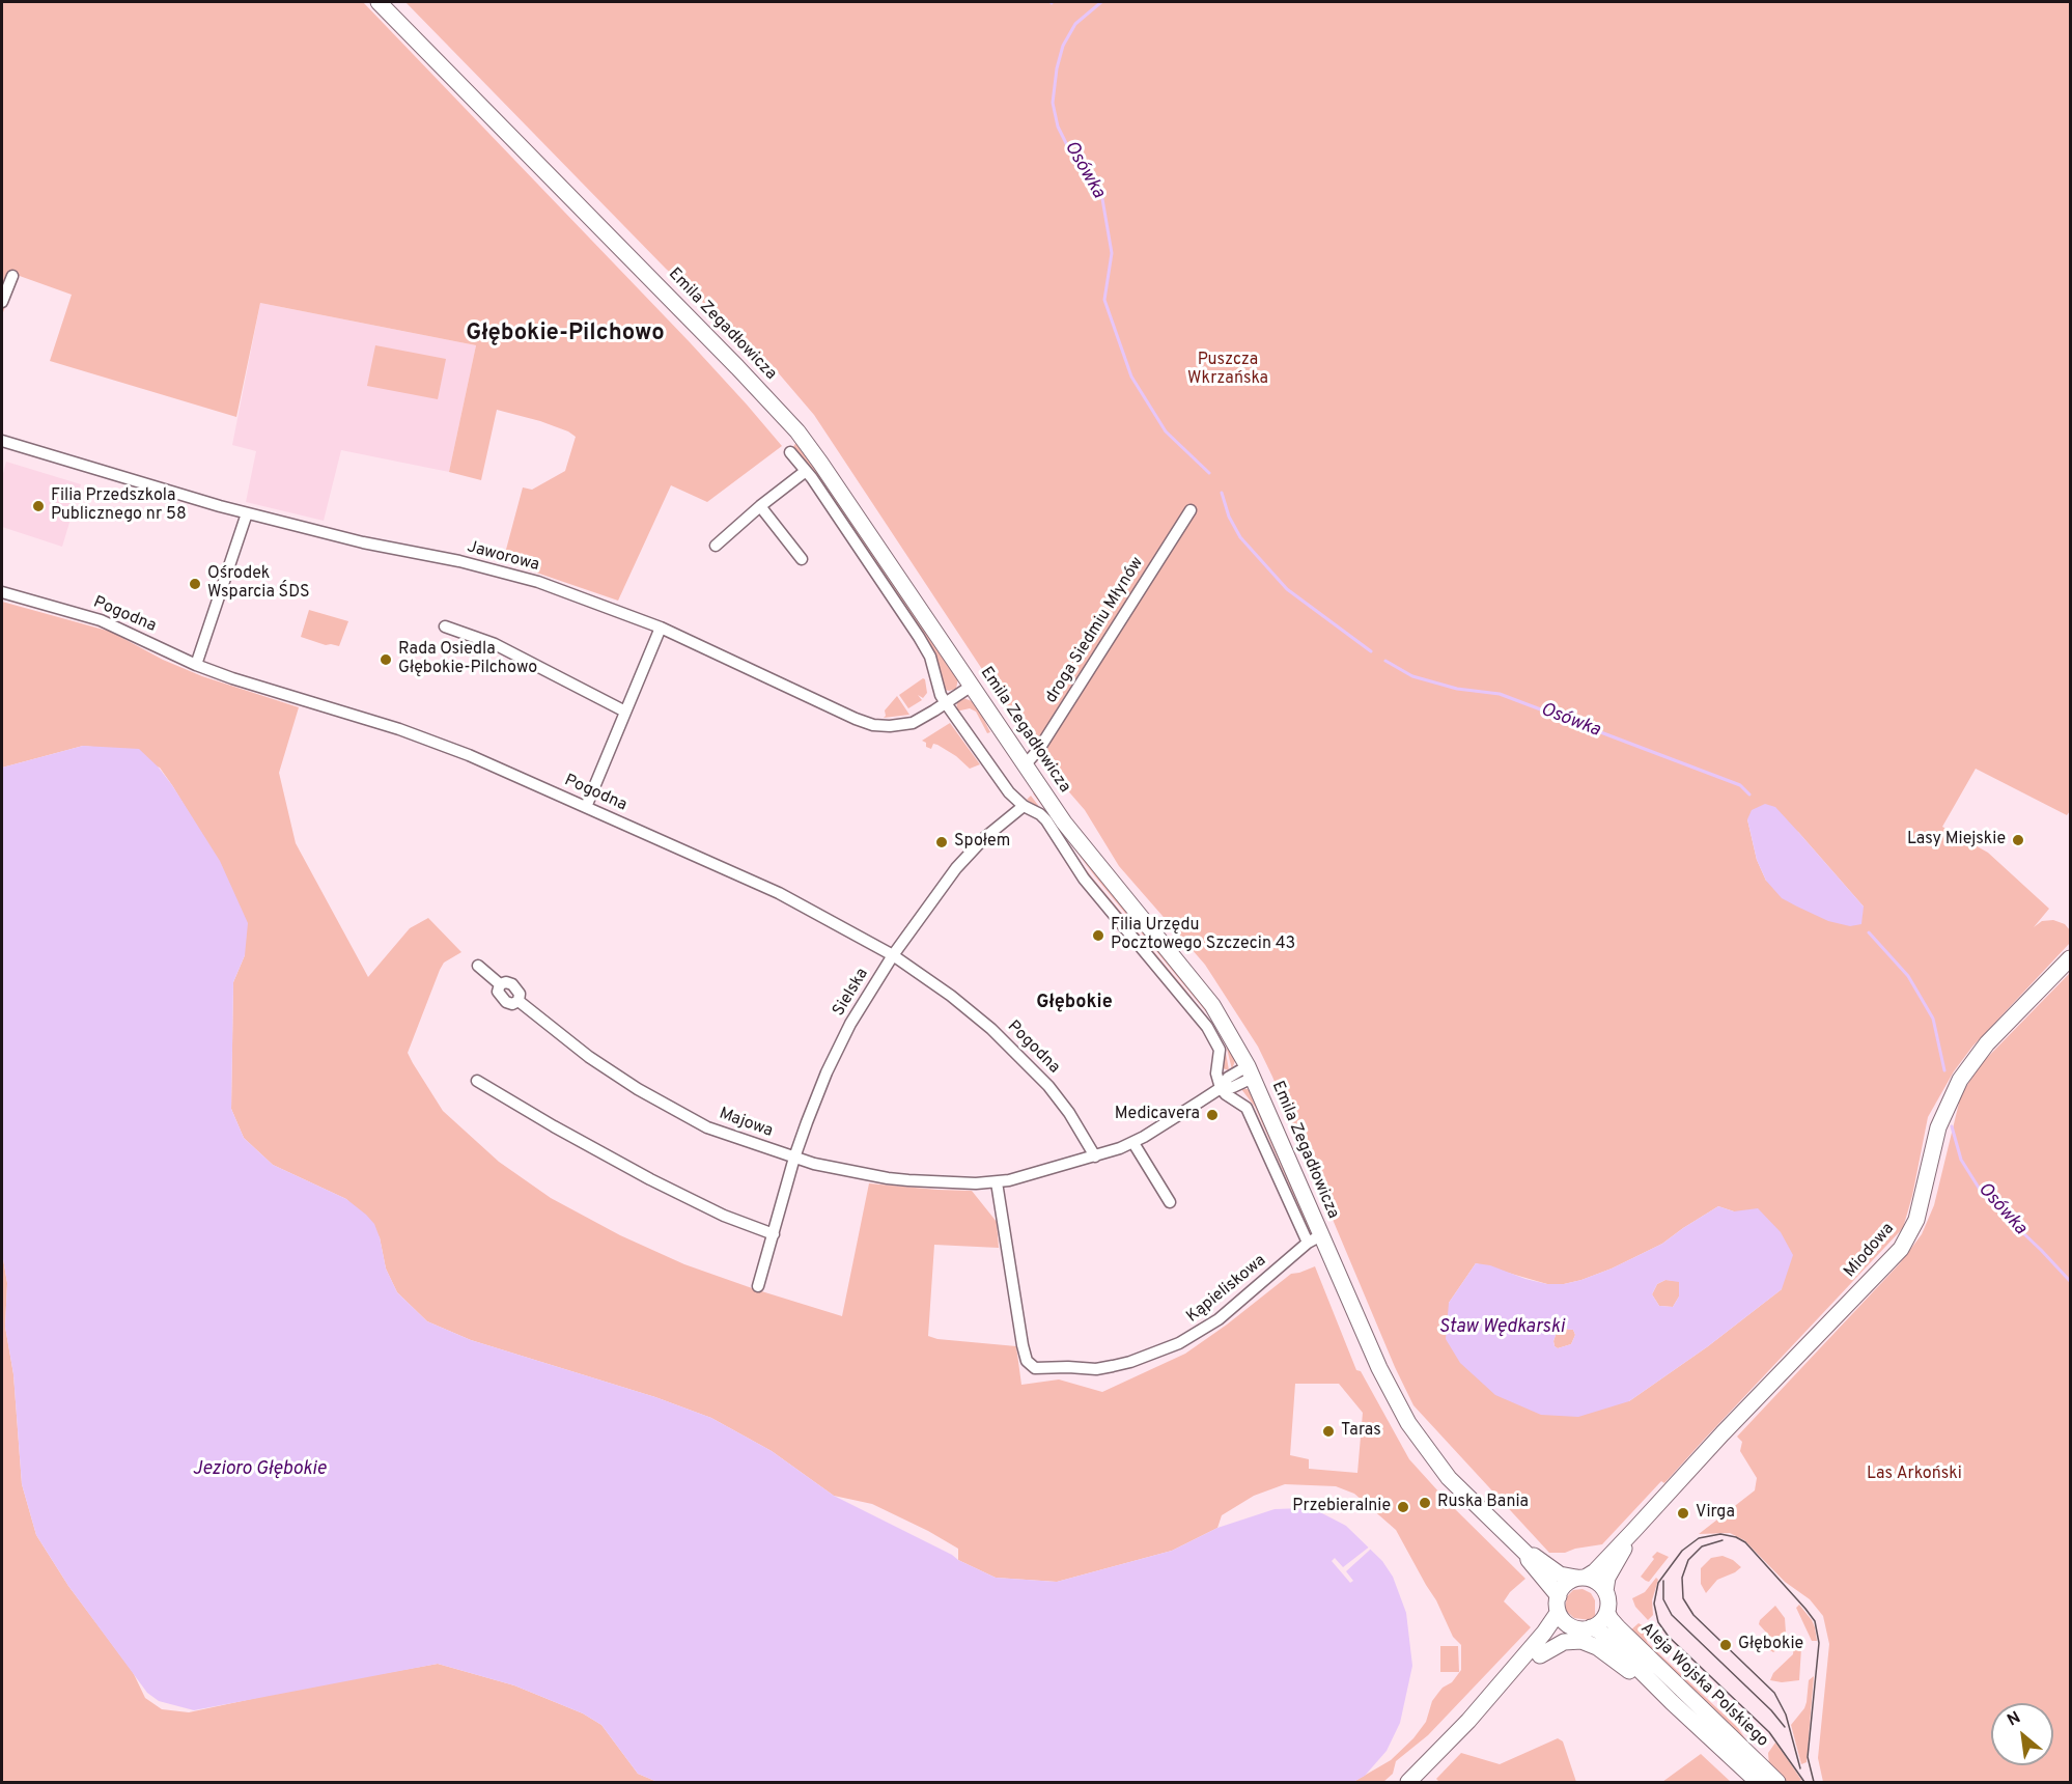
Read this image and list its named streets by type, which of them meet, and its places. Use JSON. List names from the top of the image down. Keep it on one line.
{"streets":{"main road":["Emila Zegadłowicza","Miodowa","Aleja Wojska Polskiego"],"street":["Jaworowa","Pogodna","droga Siedmiu Młynów","Sielska","Majowa","Kąpieliskowa"]},"crossings":[["Emila Zegadłowicza","Jaworowa"],["Emila Zegadłowicza","droga Siedmiu Młynów"],["Emila Zegadłowicza","Majowa"],["Emila Zegadłowicza","Miodowa"],["Emila Zegadłowicza","Kąpieliskowa"],["Emila Zegadłowicza","Aleja Wojska Polskiego"],["Pogodna","Sielska"],["Pogodna","Majowa"],["Sielska","Majowa"],["Majowa","Kąpieliskowa"],["Miodowa","Aleja Wojska Polskiego"]],"districts":["Głębokie-Pilchowo","Głębokie"],"water":["Osówka","Staw Wędkarski","Jezioro Głębokie"],"parks":["Puszcza Wkrzańska","Las Arkoński"],"places":["Filia Przedszkola Publicznego nr 58","Ośrodek Wsparcia ŚDS","Rada Osiedla Głębokie-Pilchowo","Lasy Miejskie","Społem","Filia Urzędu Pocztowego Szczecin 43","Medicavera","Taras","Ruska Bania","Przebieralnie","Virga","Głębokie"],"north":"top left"}
